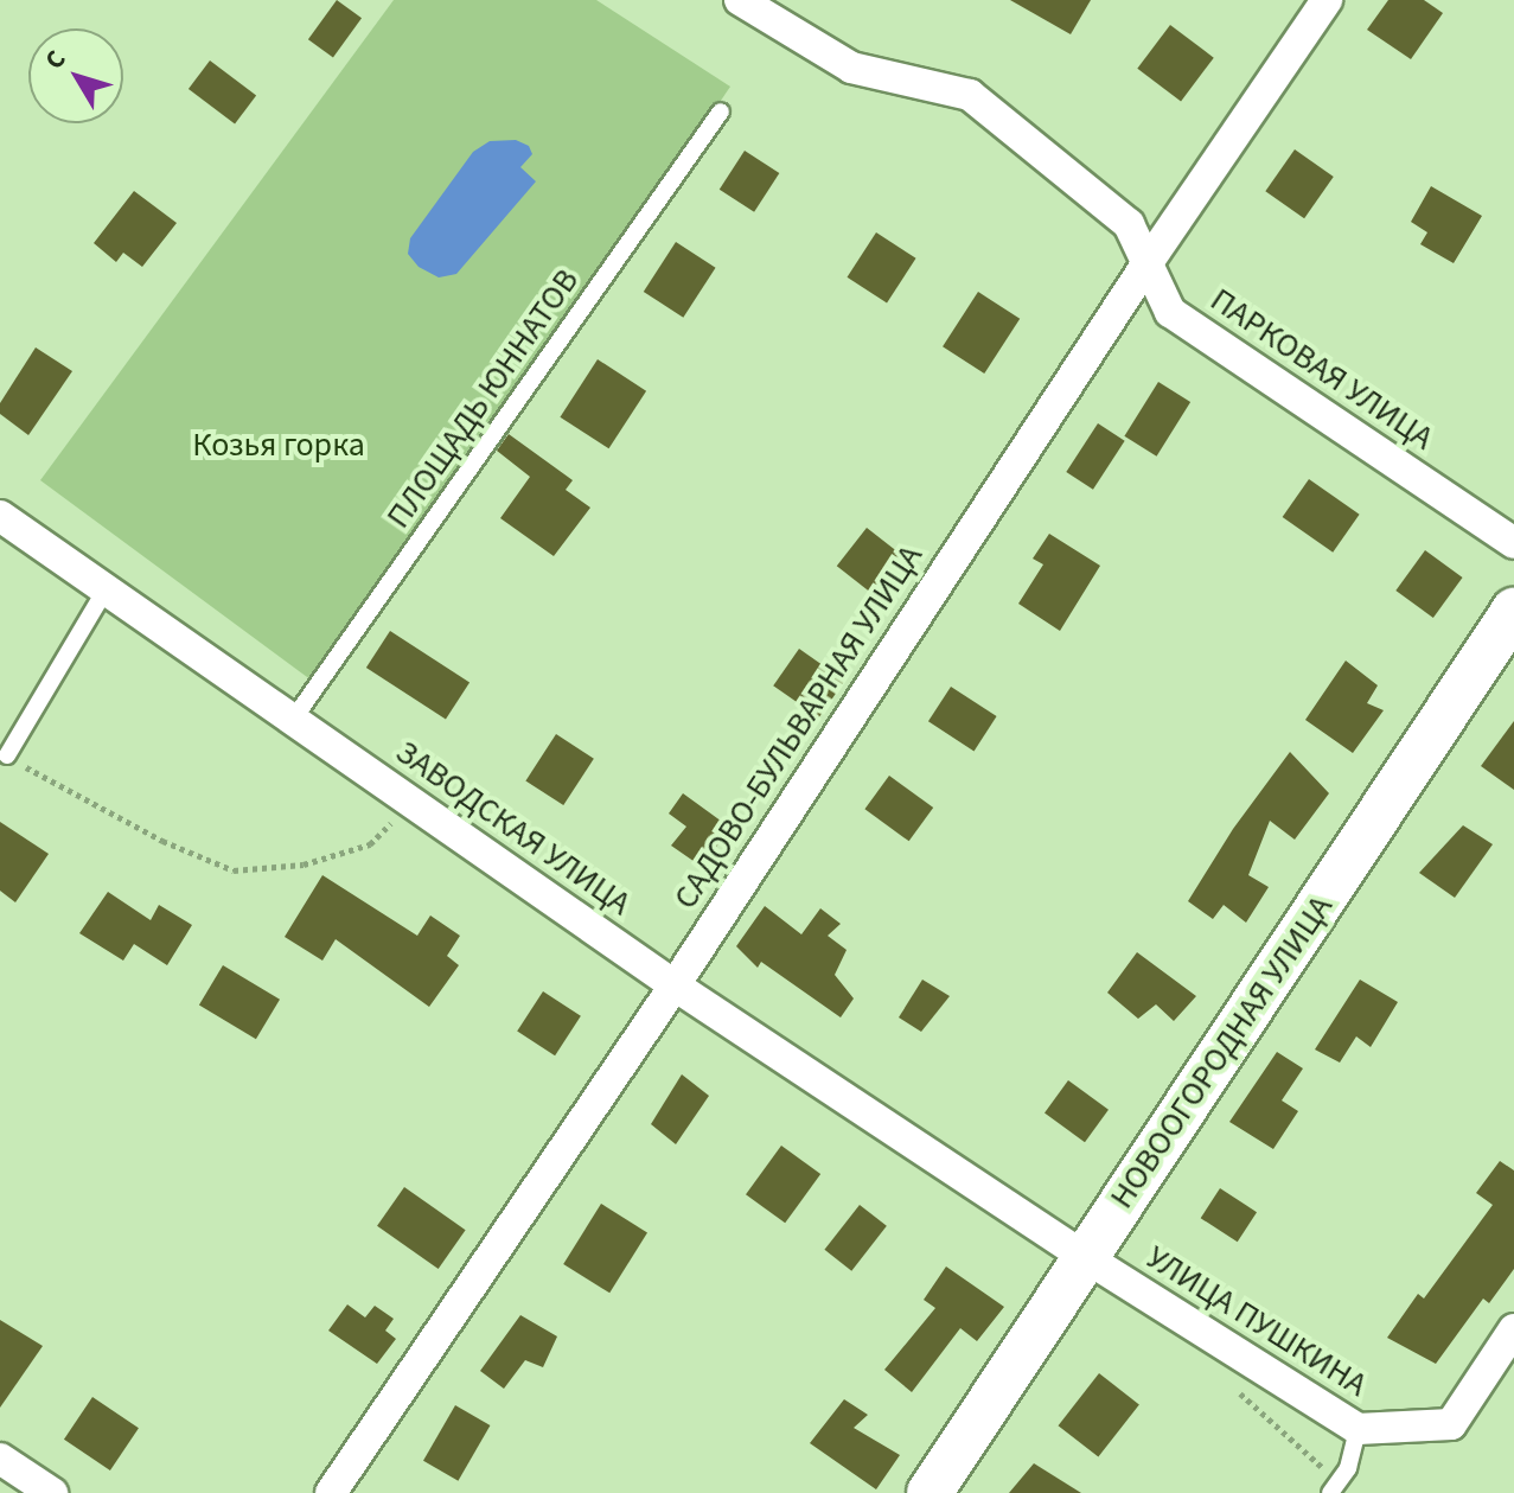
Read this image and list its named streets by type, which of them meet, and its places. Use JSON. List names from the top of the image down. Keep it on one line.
{"streets":{"street":["ПАРКОВАЯ УЛИЦА","САДОВО-БУЛЬВАРНАЯ УЛИЦА","ЗАВОДСКАЯ УЛИЦА","НОВООГОРОДНАЯ УЛИЦА","УЛИЦА ПУШКИНА"],"lane":["ПЛОЩАДЬ ЮННАТОВ"]},"crossings":[["ПАРКОВАЯ УЛИЦА","САДОВО-БУЛЬВАРНАЯ УЛИЦА"],["ПЛОЩАДЬ ЮННАТОВ","ЗАВОДСКАЯ УЛИЦА"],["САДОВО-БУЛЬВАРНАЯ УЛИЦА","ЗАВОДСКАЯ УЛИЦА"],["ЗАВОДСКАЯ УЛИЦА","НОВООГОРОДНАЯ УЛИЦА"],["ЗАВОДСКАЯ УЛИЦА","УЛИЦА ПУШКИНА"],["НОВООГОРОДНАЯ УЛИЦА","УЛИЦА ПУШКИНА"]],"parks":["Козья горка"],"north":"top left"}
